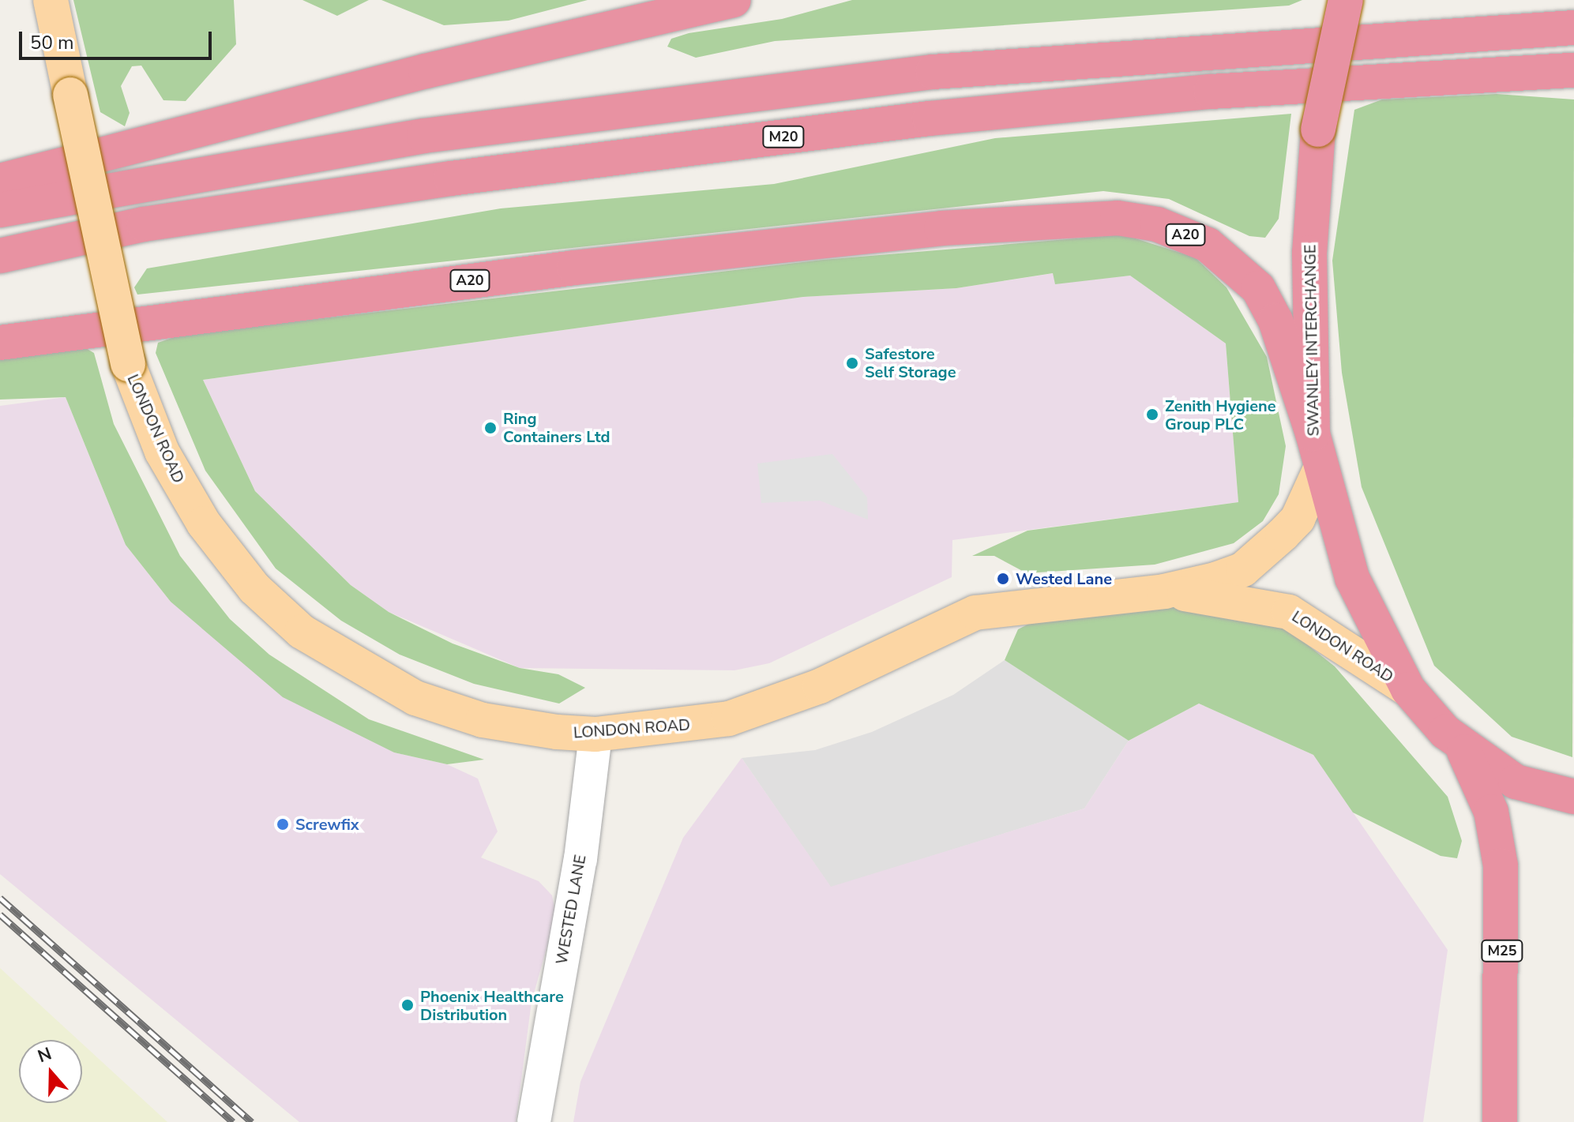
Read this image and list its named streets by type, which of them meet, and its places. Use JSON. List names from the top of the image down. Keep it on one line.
{"streets":{"highway":["M20","A20","SWANLEY INTERCHANGE","M25"],"main road":["LONDON ROAD"],"street":["WESTED LANE"]},"crossings":[["A20","SWANLEY INTERCHANGE"],["SWANLEY INTERCHANGE","LONDON ROAD"],["SWANLEY INTERCHANGE","M25"],["LONDON ROAD","WESTED LANE"]],"places":["Safestore Self Storage","Zenith Hygiene Group PLC","Ring Containers Ltd","Wested Lane","Screwfix","Phoenix Healthcare Distribution"],"scale_bar":"50 m","north":"top"}
